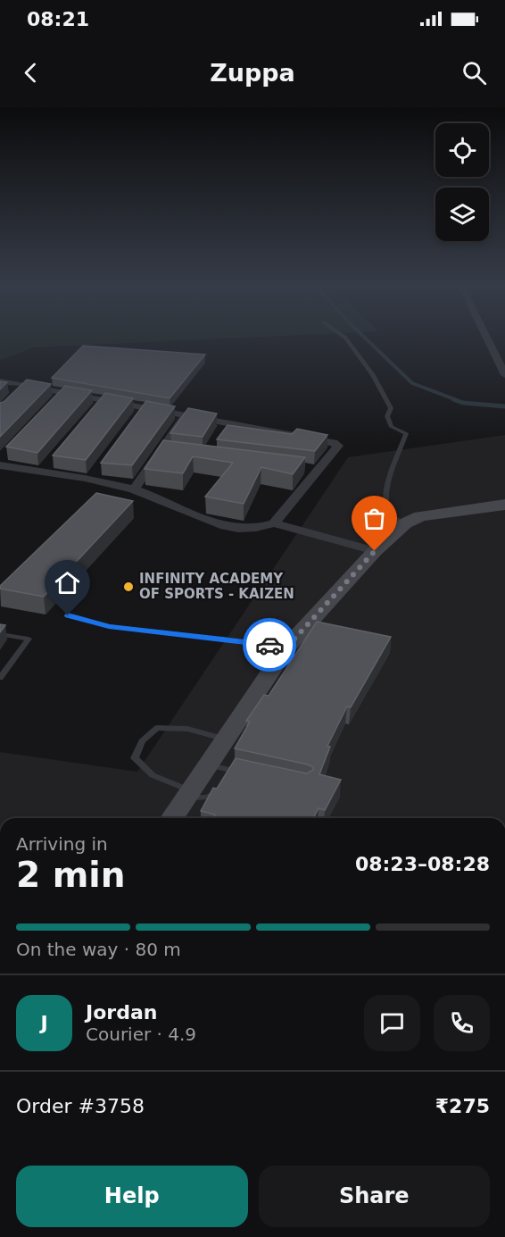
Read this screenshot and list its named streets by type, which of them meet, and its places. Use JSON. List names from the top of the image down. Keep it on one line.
{"places":["INFINITY ACADEMY OF SPORTS - KAIZEN"],"page":{"status":"08:21","header":"Zuppa","heading":["2 min","Arriving in","08:23–08:28"],"panel":["Jordan","Courier · 4.9","Order #3758","₹275"],"bar":"On the way · 80 m","round":"J","buttons":["Help","Share"]}}
